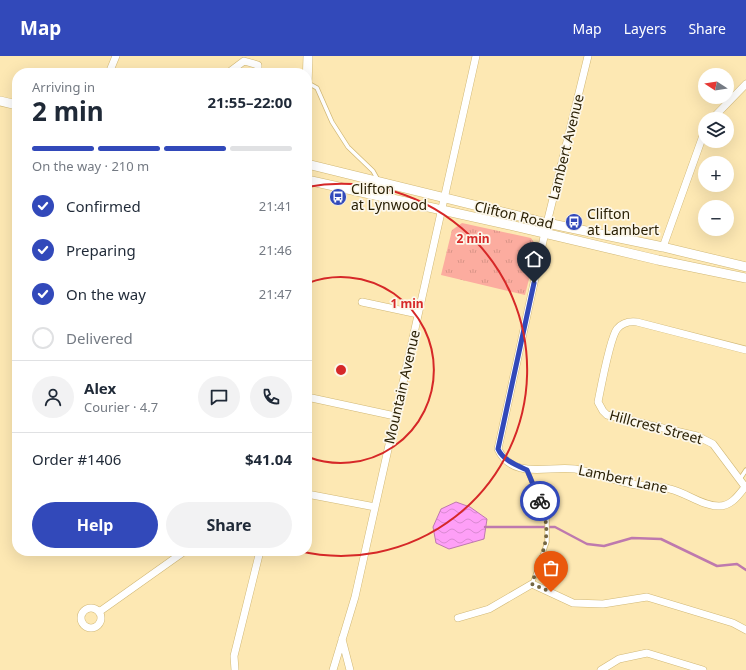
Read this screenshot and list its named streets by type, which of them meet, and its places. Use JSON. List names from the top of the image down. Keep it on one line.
{"streets":{"main road":["Clifton Road"],"street":["Lambert Avenue","Mountain Avenue","Hillcrest Street","Lambert Lane"]},"crossings":[["Lambert Avenue","Clifton Road"],["Lambert Avenue","Lambert Lane"],["Clifton Road","Mountain Avenue"],["Hillcrest Street","Lambert Lane"]],"places":{"bus stop":["Clifton at Lynwood","Clifton at Lambert"]},"north":"left","page":{"header":"Map","nav":["Map","Layers","Share"],"map_buttons":["+","−"],"heading":["2 min","Arriving in","21:55–22:00"],"panel":["Alex","Courier · 4.7","Order #1406","$41.04"],"bar":"On the way · 210 m","list":[["Confirmed","21:41"],["Preparing","21:46"],["On the way","21:47"],"Delivered"],"buttons":["Help","Share"]},"rings":["2 min","1 min"]}
